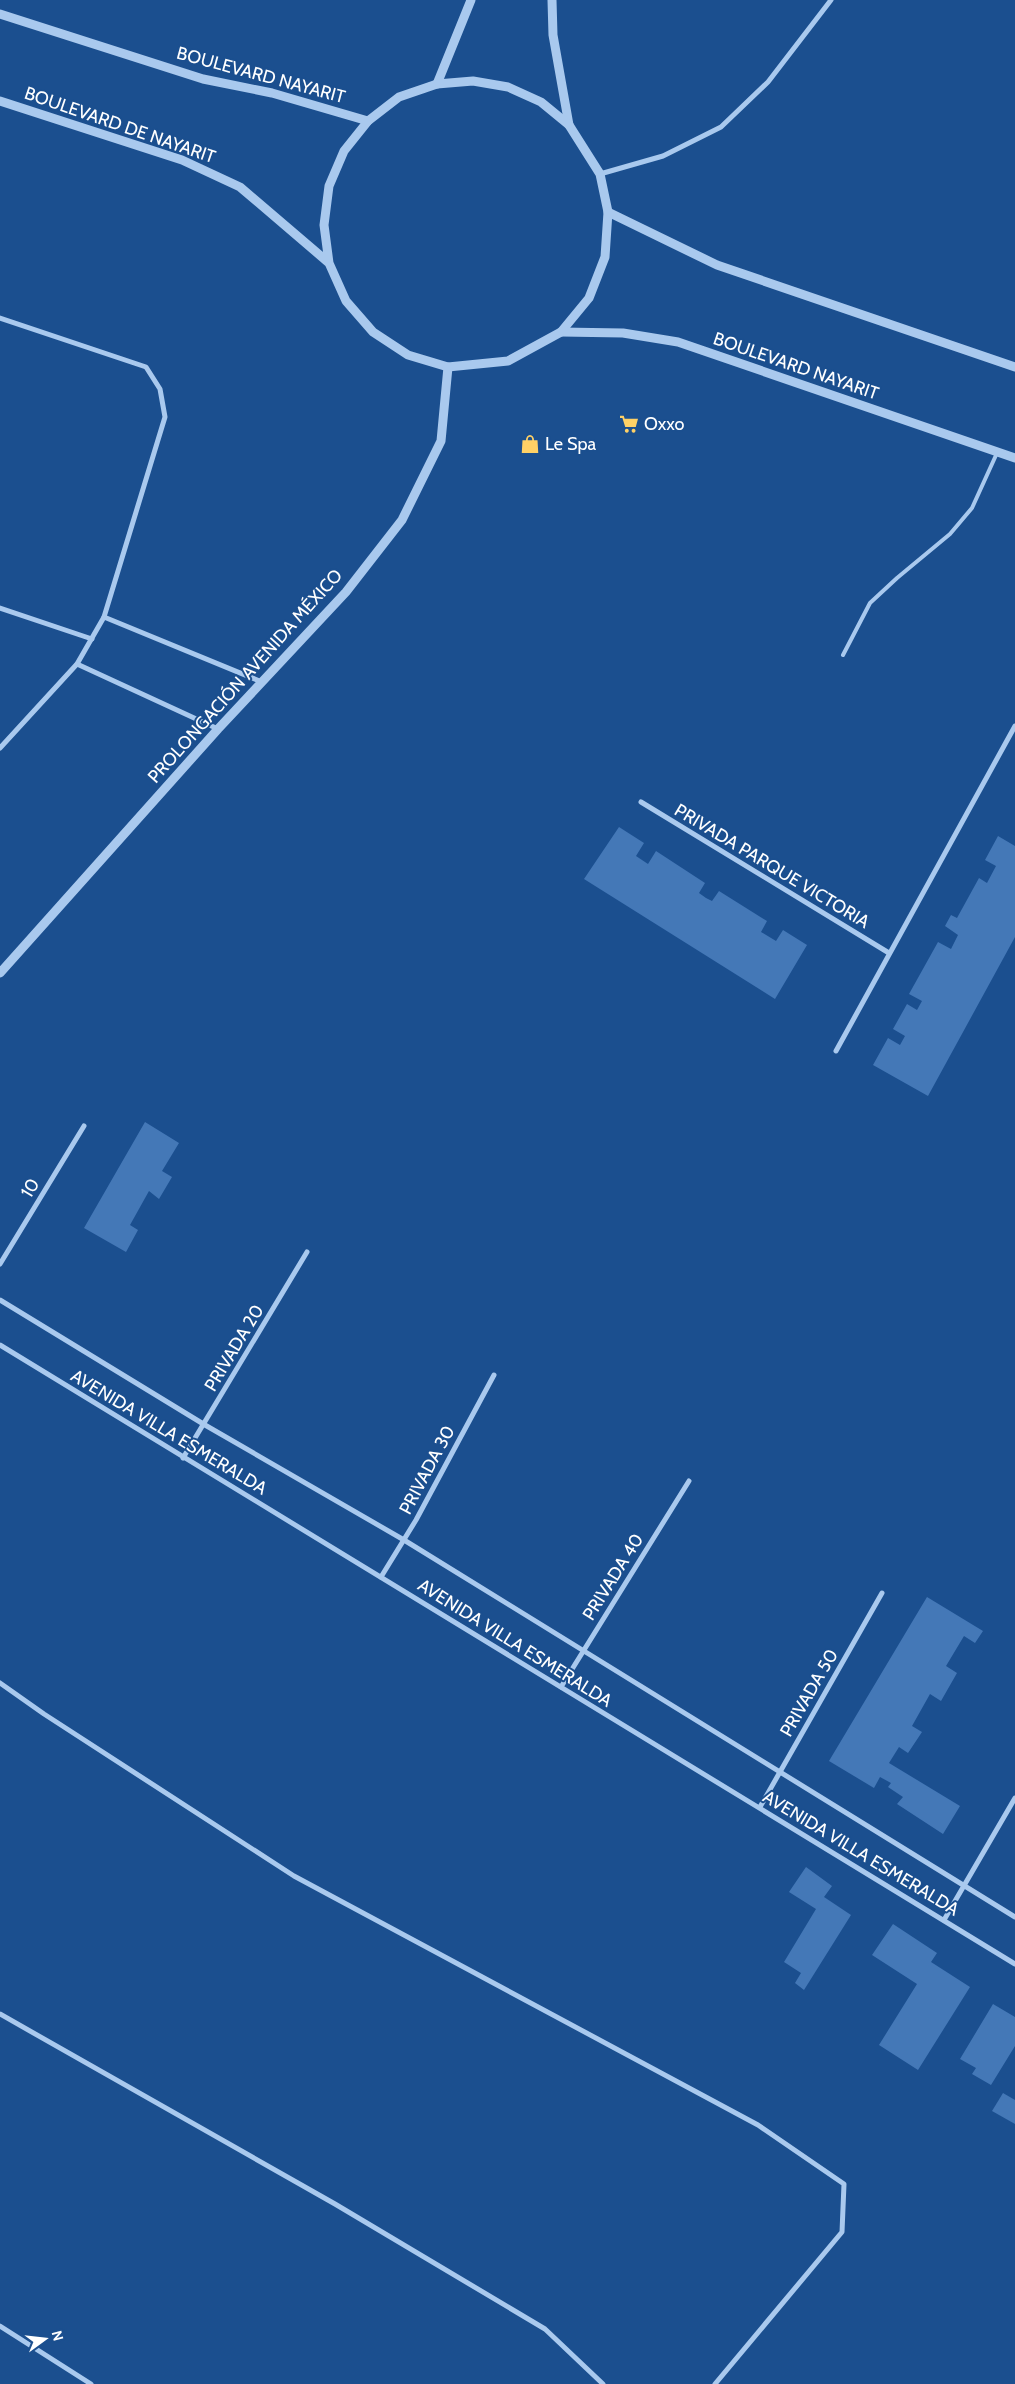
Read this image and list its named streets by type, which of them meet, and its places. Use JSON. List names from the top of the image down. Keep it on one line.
{"streets":{"street":["BOULEVARD NAYARIT","BOULEVARD DE NAYARIT","PROLONGACIÓN AVENIDA MÉXICO","PRIVADA PARQUE VICTORIA","10","PRIVADA 20","AVENIDA VILLA ESMERALDA","PRIVADA 30","PRIVADA 40","PRIVADA 50"]},"crossings":[["BOULEVARD NAYARIT","BOULEVARD DE NAYARIT"],["BOULEVARD DE NAYARIT","PROLONGACIÓN AVENIDA MÉXICO"],["PRIVADA 20","AVENIDA VILLA ESMERALDA"],["AVENIDA VILLA ESMERALDA","PRIVADA 30"],["AVENIDA VILLA ESMERALDA","PRIVADA 40"],["AVENIDA VILLA ESMERALDA","PRIVADA 50"]],"places":{"supermarket":["Oxxo"],"shop":["Le Spa"]},"north":"right"}
